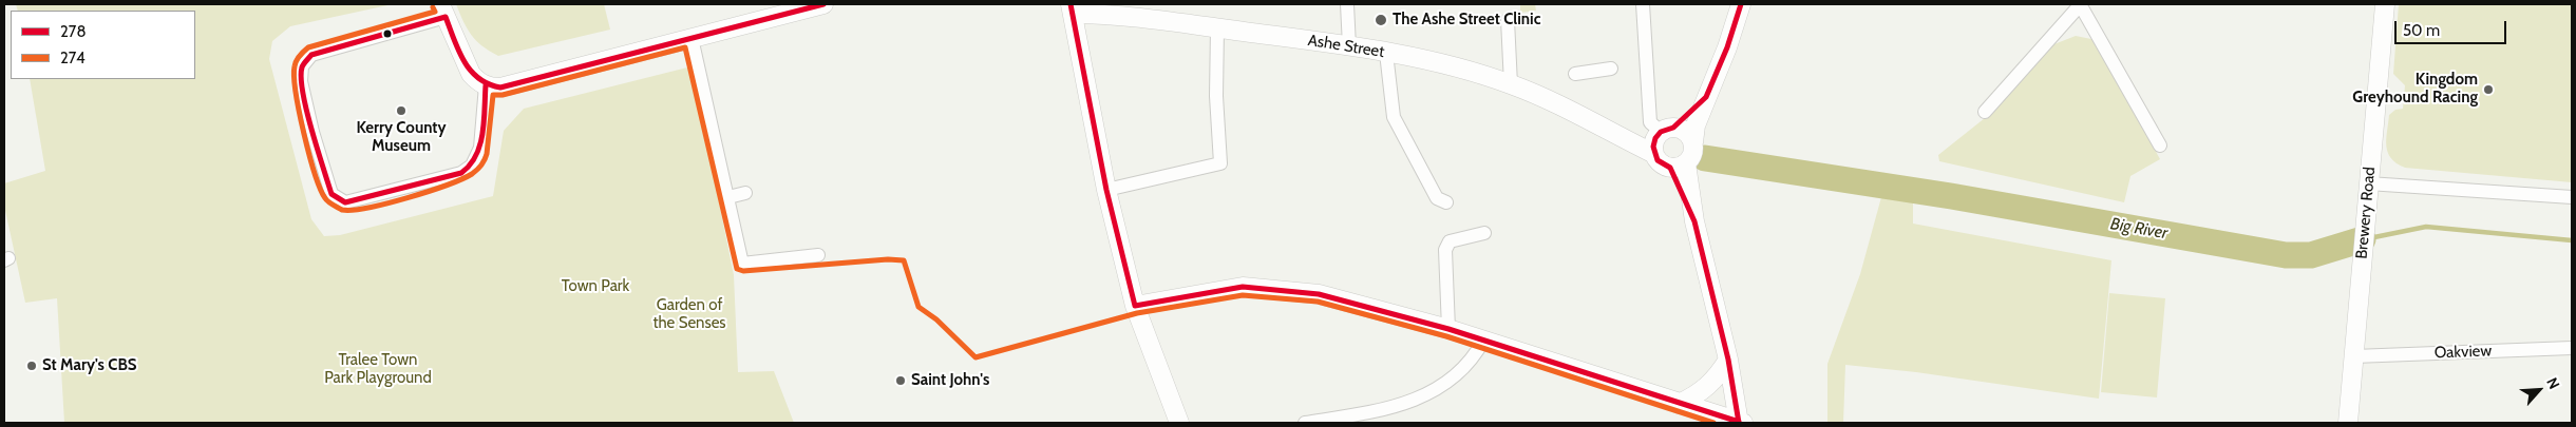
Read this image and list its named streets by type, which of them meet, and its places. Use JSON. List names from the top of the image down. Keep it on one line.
{"streets":{"main road":["Ashe Street","Brewery Road"],"street":["Oakview"]},"crossings":[["Brewery Road","Oakview"]],"water":["Big River"],"parks":["Town Park","Garden of the Senses","Tralee Town Park Playground"],"places":["The Ashe Street Clinic","Kingdom Greyhound Racing","Kerry County Museum","St Mary's CBS","Saint John's"],"lines":["transit line 278","transit line 274"],"legend":["278","274"],"scale_bar":"50 m","north":"top right"}
